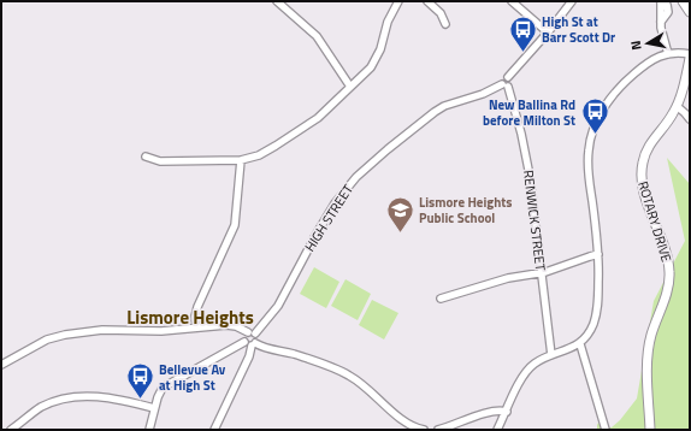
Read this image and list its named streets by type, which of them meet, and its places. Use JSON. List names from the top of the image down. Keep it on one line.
{"streets":{"main road":["ROTARY DRIVE"],"street":["HIGH STREET","RENWICK STREET"]},"crossings":[["HIGH STREET","RENWICK STREET"]],"districts":["Lismore Heights"],"places":{"bus stop":["High St at Barr Scott Dr","New Ballina Rd before Milton St","Bellevue Av at High St"],"school or university":["Lismore Heights Public School"]},"north":"left"}
